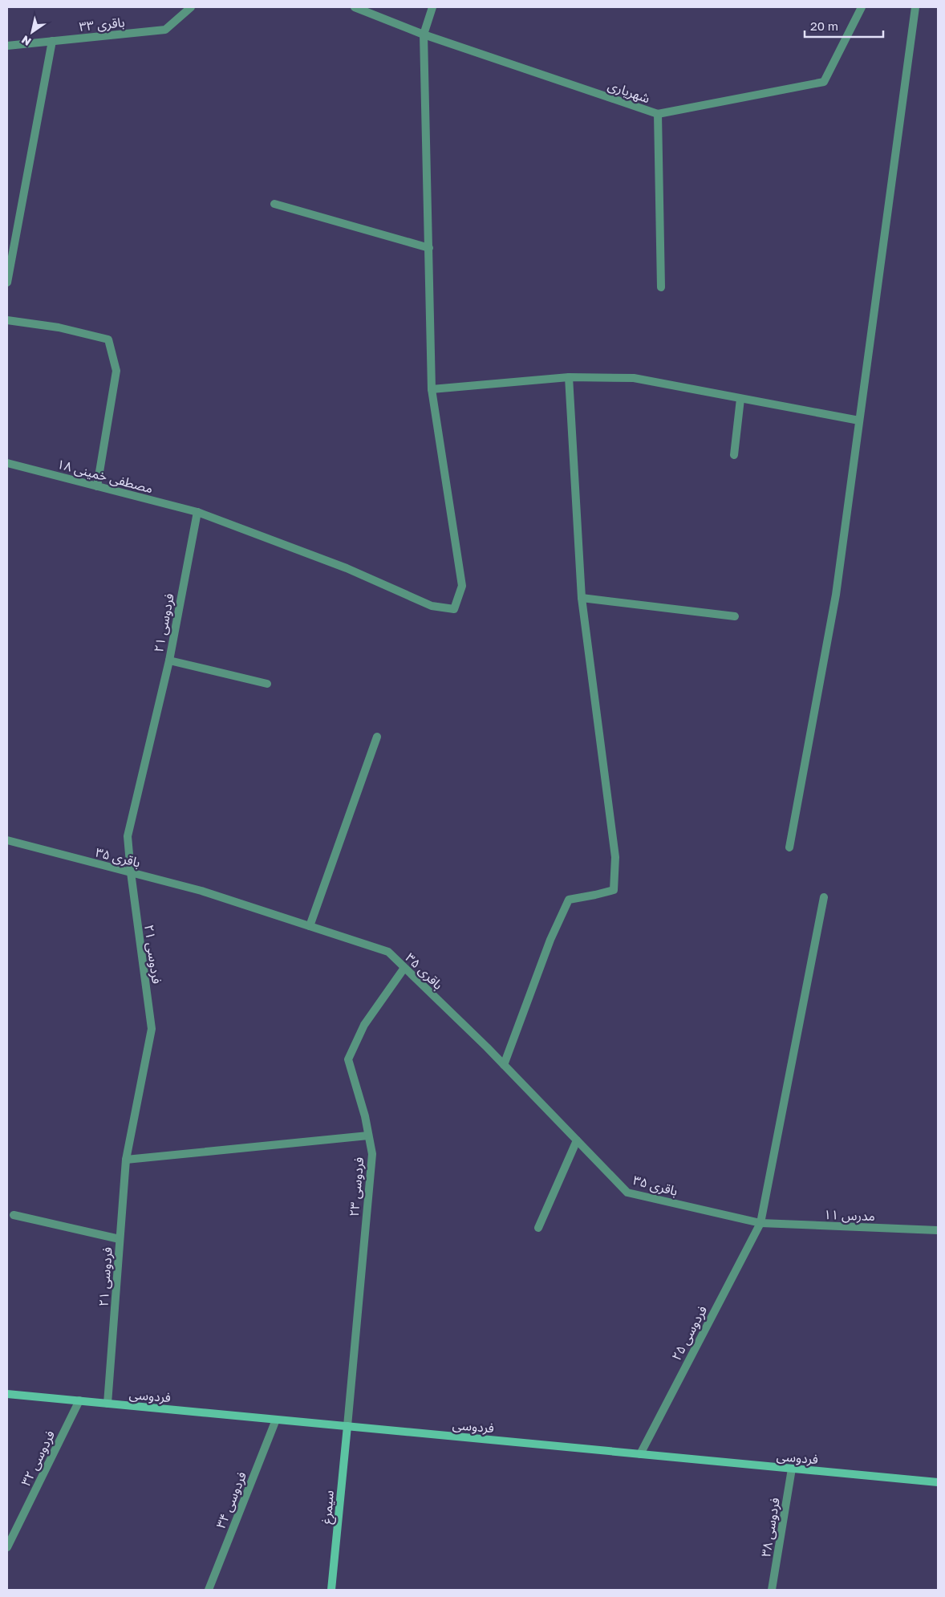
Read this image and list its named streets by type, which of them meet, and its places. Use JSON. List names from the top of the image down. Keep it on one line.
{"streets":{"main road":["فردوسی","سیمرغ"],"street":["باقری ۳۳","شهریاری","مصطفی خمینی ۱۸","فردوسی ۲۱","باقری ۳۵","فردوسی ۲۳","مدرس ۱۱","فردوسی ۲۵","فردوسی ۳۲","فردوسی ۳۴","فردوسی ۳۸"]},"crossings":[["مصطفی خمینی ۱۸","فردوسی ۲۱"],["فردوسی ۲۱","باقری ۳۵"],["فردوسی ۲۱","فردوسی"],["باقری ۳۵","فردوسی ۲۳"],["باقری ۳۵","مدرس ۱۱"],["باقری ۳۵","فردوسی ۲۵"],["فردوسی ۲۳","فردوسی"],["فردوسی ۲۳","سیمرغ"],["مدرس ۱۱","فردوسی ۲۵"],["فردوسی ۲۵","فردوسی"],["فردوسی","فردوسی ۳۲"],["فردوسی","فردوسی ۳۴"],["فردوسی","سیمرغ"],["فردوسی","فردوسی ۳۸"]],"scale_bar":"20 m","north":"bottom left"}
